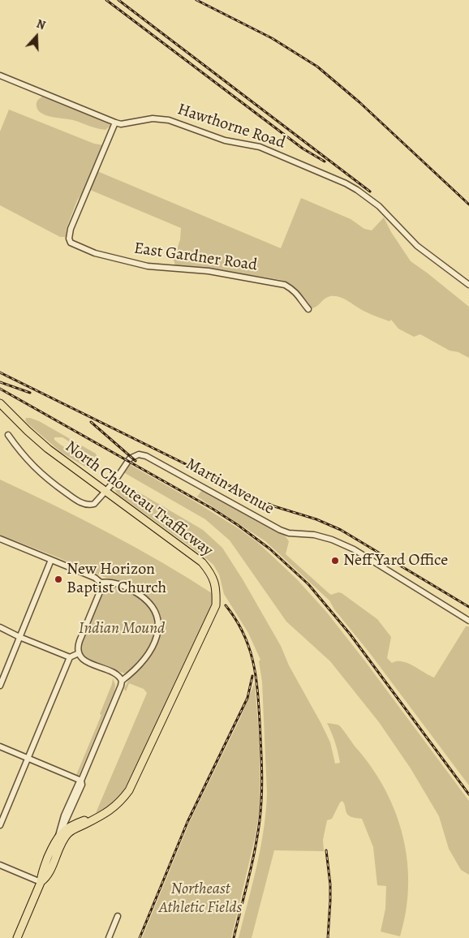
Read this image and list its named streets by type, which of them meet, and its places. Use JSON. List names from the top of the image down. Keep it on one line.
{"streets":{"main road":["North Chouteau Trafficway"],"street":["Hawthorne Road","East Gardner Road","Martin Avenue"]},"crossings":[["Hawthorne Road","East Gardner Road"],["Martin Avenue","North Chouteau Trafficway"]],"parks":["Indian Mound","Northeast Athletic Fields"],"places":["Neff Yard Office","New Horizon Baptist Church"],"north":"top"}
